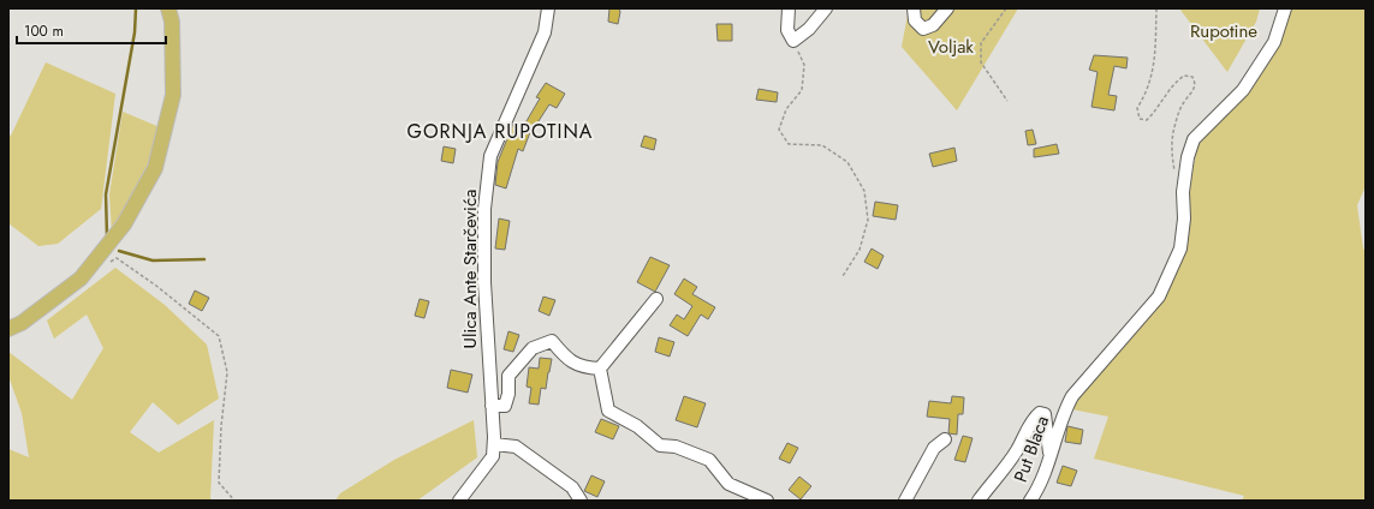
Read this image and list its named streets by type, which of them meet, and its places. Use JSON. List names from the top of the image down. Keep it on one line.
{"streets":{"street":["Ulica Ante Starčevića","Put Blaca"]},"districts":["GORNJA RUPOTINA"],"parks":["Rupotine","Voljak"],"scale_bar":"100 m"}
